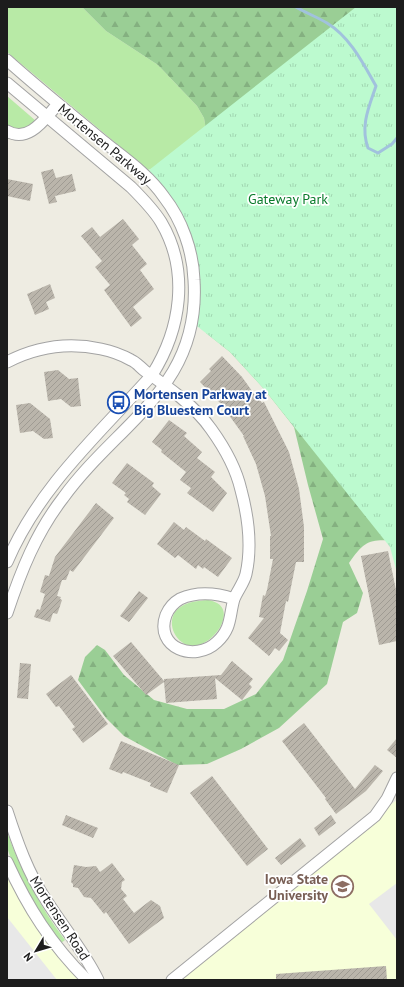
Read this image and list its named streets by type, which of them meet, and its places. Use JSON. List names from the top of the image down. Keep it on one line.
{"streets":{"street":["Mortensen Parkway","Mortensen Road"]},"parks":["Gateway Park"],"places":{"bus stop":["Mortensen Parkway at Big Bluestem Court"],"school or university":["Iowa State University"]},"north":"bottom left"}
